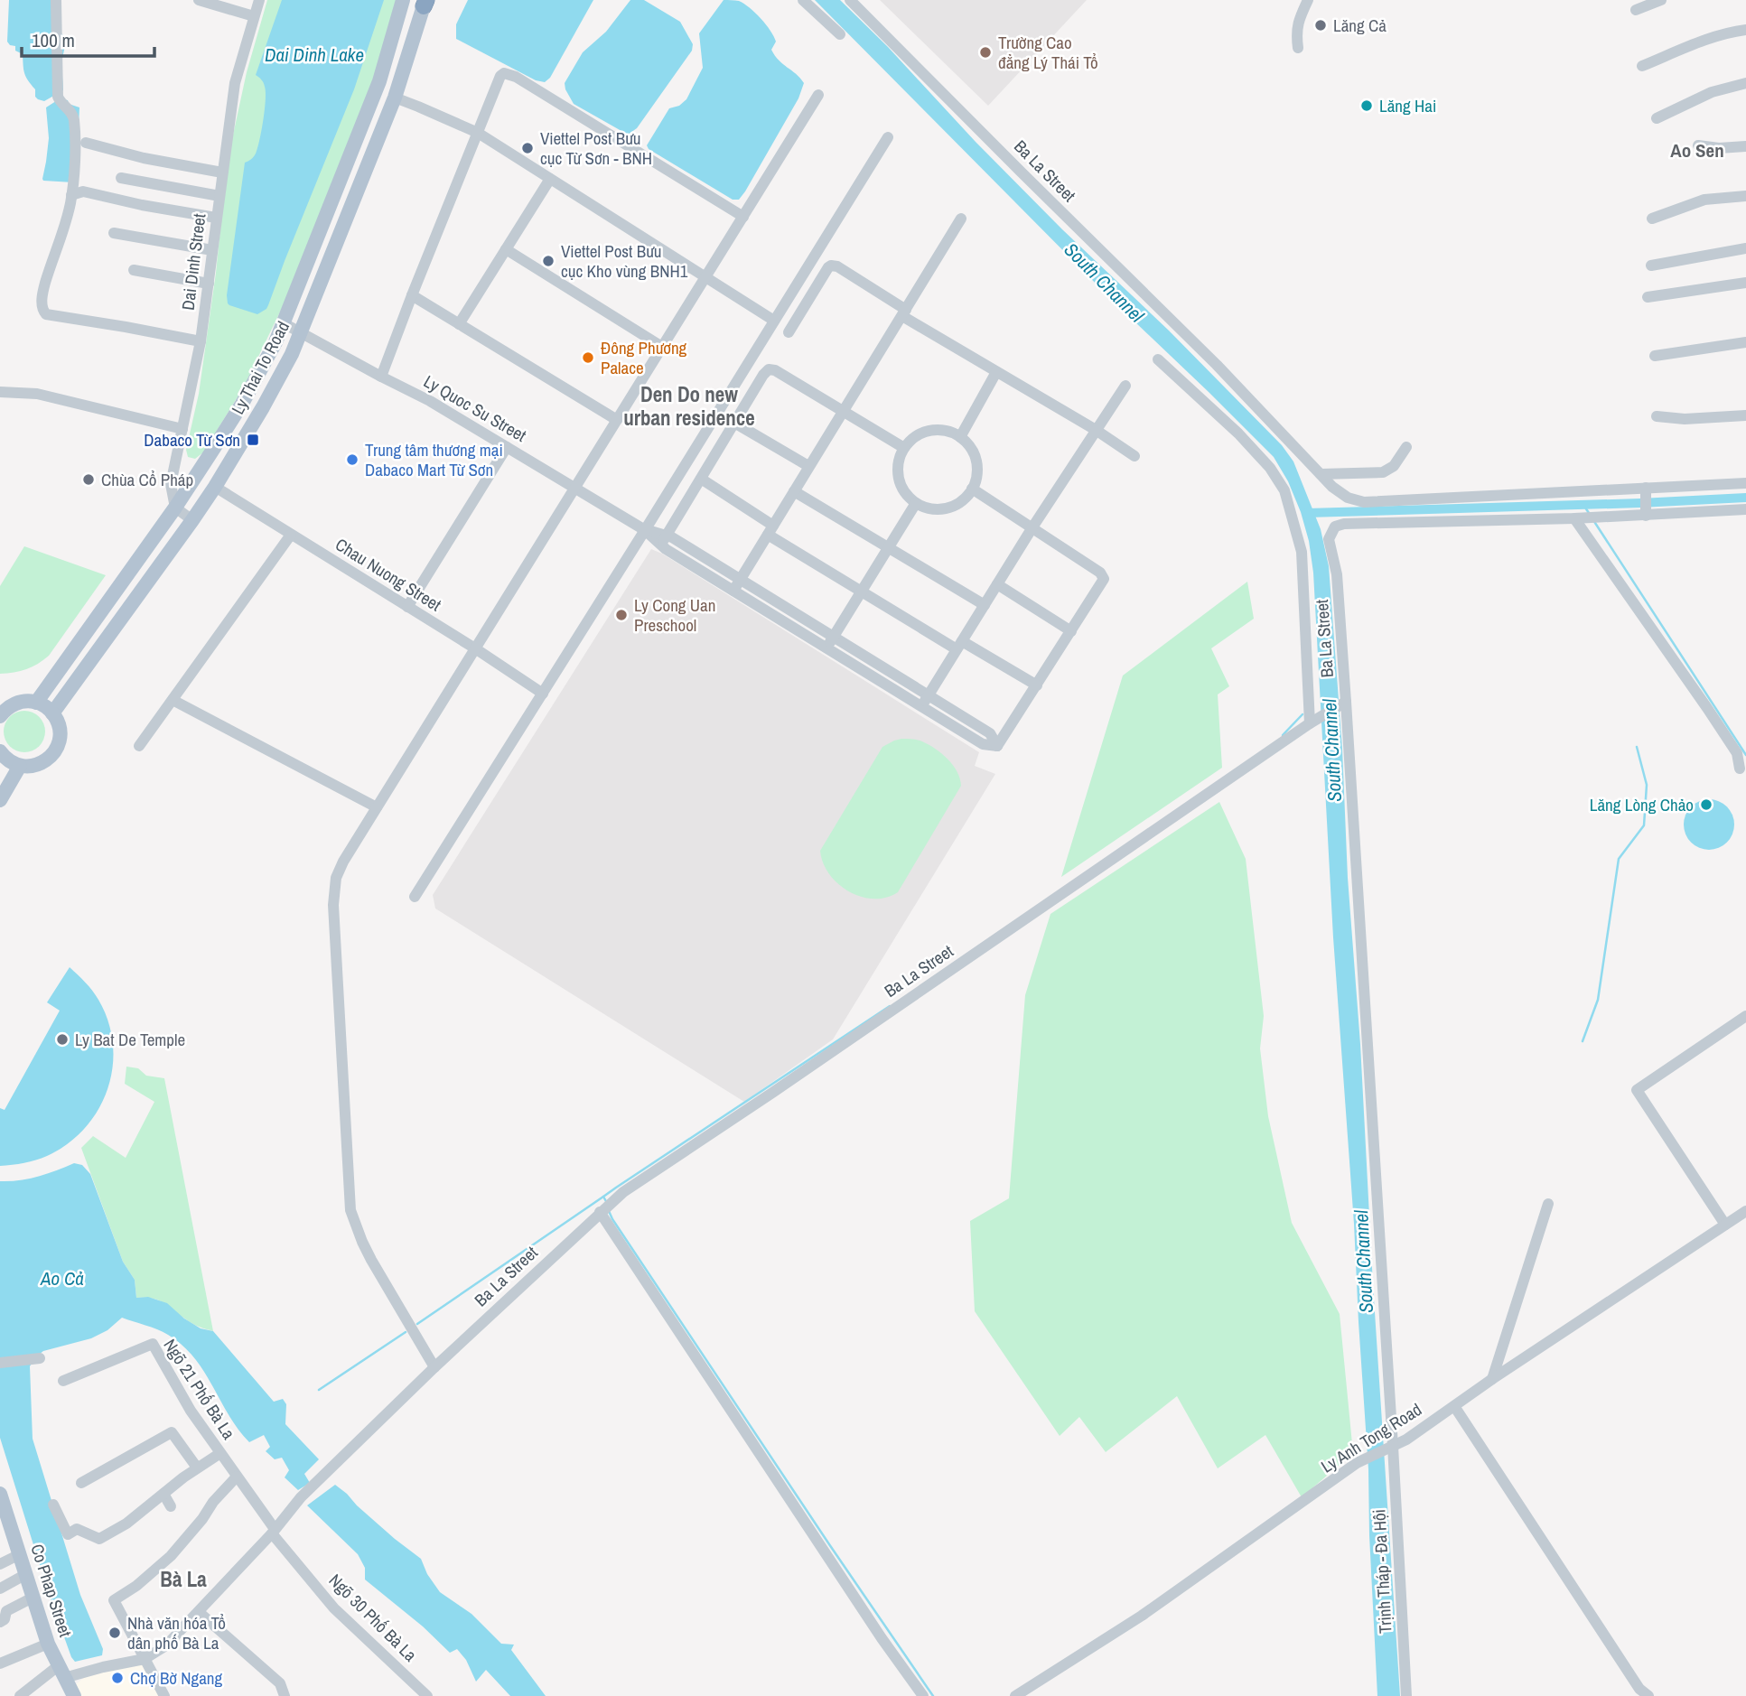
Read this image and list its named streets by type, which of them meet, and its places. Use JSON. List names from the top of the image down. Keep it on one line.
{"streets":{"main road":["Ly Thai To Road","Co Phap Street"],"street":["Ba La Street","Dai Dinh Street","Ly Quoc Su Street","Chau Nuong Street","Ngõ 21 Phố Bà La","Ly Anh Tong Road","Trịnh Tháp - Đa Hội","Ngõ 30 Phố Bà La"]},"crossings":[["Ba La Street","Ngõ 21 Phố Bà La"],["Ba La Street","Trịnh Tháp - Đa Hội"],["Ba La Street","Co Phap Street"],["Ba La Street","Ngõ 30 Phố Bà La"],["Dai Dinh Street","Ly Thai To Road"],["Ly Thai To Road","Ly Quoc Su Street"],["Ly Thai To Road","Chau Nuong Street"],["Ngõ 21 Phố Bà La","Ngõ 30 Phố Bà La"],["Ly Anh Tong Road","Trịnh Tháp - Đa Hội"]],"districts":["Ao Sen","Den Do new urban residence","Bà La"],"water":["Dai Dinh Lake","South Channel","Ao Cả"],"places":{"other":["Lăng Cả","Trường Cao đẳng Lý Thái Tổ","Lăng Hai","Viettel Post Bưu cục Từ Sơn - BNH","Viettel Post Bưu cục Kho vùng BNH1","Đông Phương Palace","Trung tâm thương mại Dabaco Mart Từ Sơn","Chùa Cổ Pháp","Ly Cong Uan Preschool","Lăng Lòng Chảo","Ly Bat De Temple","Nhà văn hóa Tổ dân phố Bà La","Chợ Bờ Ngang"],"transit":["Dabaco Từ Sơn"]},"scale_bar":"100 m"}
